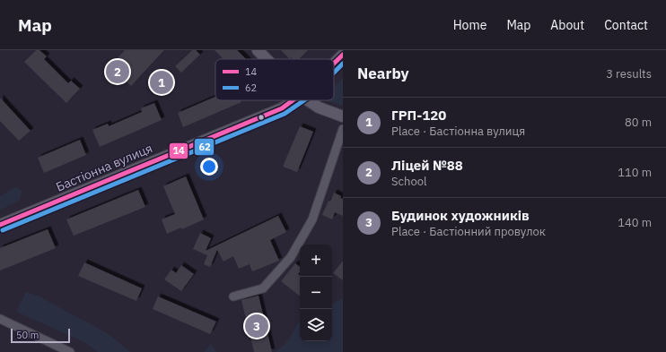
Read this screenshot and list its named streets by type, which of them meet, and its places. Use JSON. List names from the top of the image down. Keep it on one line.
{"streets":{"street":["Бастіонна вулиця"]},"lines":["transit line 14","transit line 62"],"legend":["14","62"],"scale_bar":"50 m","page":{"header":"Map","nav":["Home","Map","About","Contact"],"heading":["Nearby","3 results"],"pins":["2","1","3"],"list":[{"mark":"1","name":"ГРП-120","note":"Place · Бастіонна вулиця","value":"80 m"},{"mark":"2","name":"Ліцей №88","note":"School","value":"110 m"},{"mark":"3","name":"Будинок художників","note":"Place · Бастіонний провулок","value":"140 m"}],"map_buttons":["+","−"],"scale":"50 m"}}
